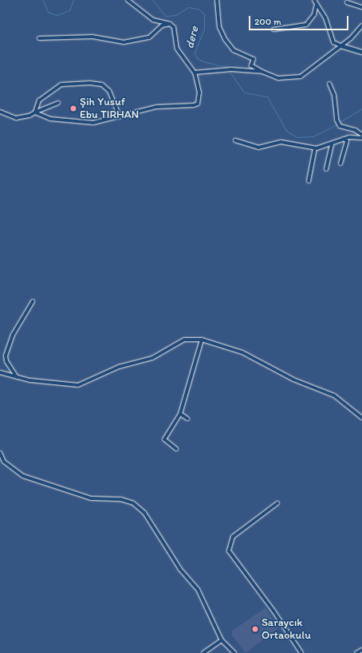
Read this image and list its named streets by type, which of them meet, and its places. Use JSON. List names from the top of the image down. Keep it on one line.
{"water":["dere"],"places":["Şih Yusuf Ebu TIRHAN","Saraycık Ortaokulu"],"scale_bar":"200 m"}
